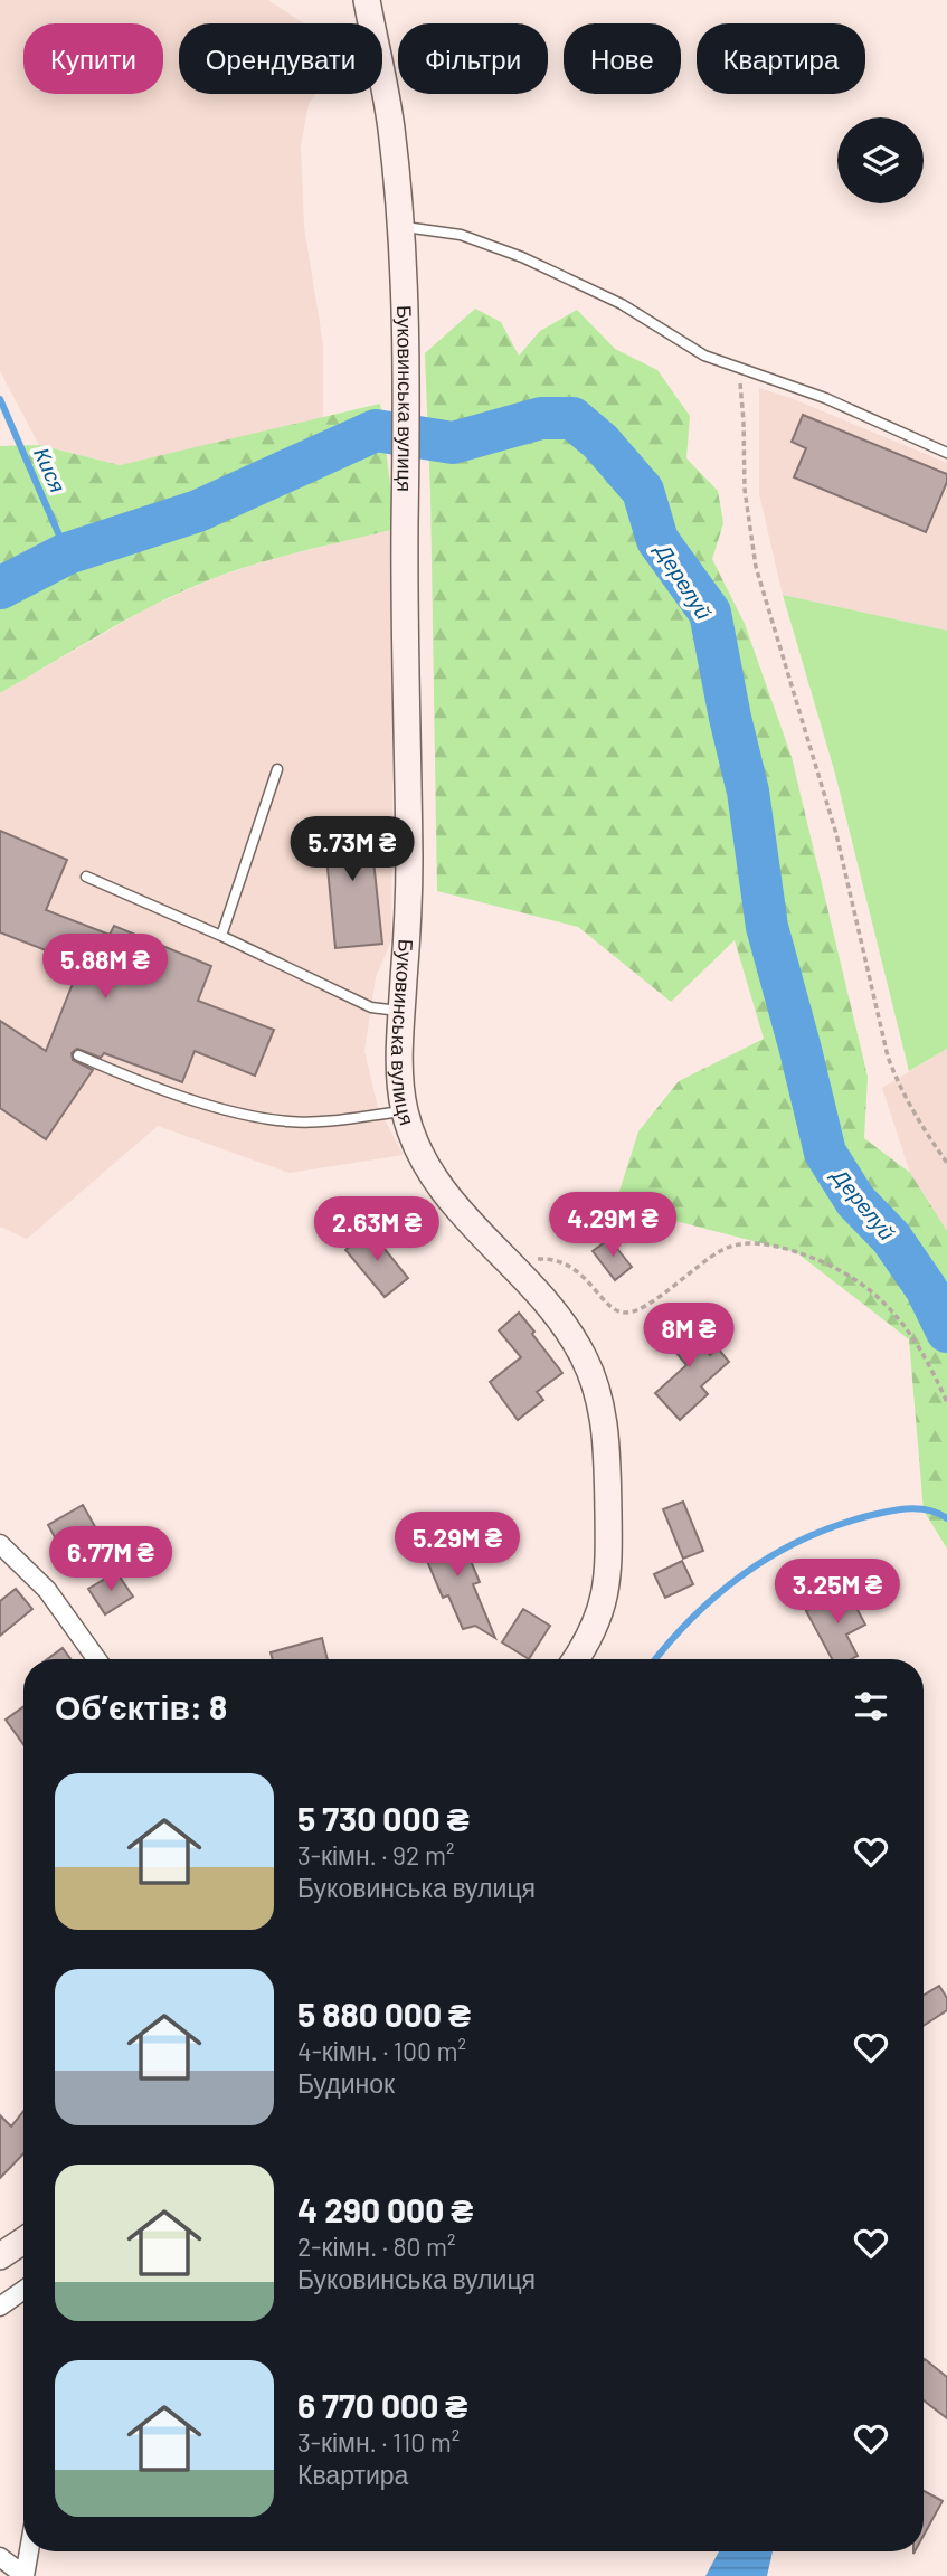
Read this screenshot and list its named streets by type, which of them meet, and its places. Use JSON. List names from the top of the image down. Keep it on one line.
{"streets":{"street":["Буковинська вулиця"]},"water":["Кися","Дерелуй"],"page":{"chip":["Купити","Орендувати","Фільтри","Нове","Квартира"],"price":["5.73M ₴","5.88M ₴","4.29M ₴","2.63M ₴","8M ₴","5.29M ₴","6.77M ₴","3.25M ₴"],"heading":"Об’єктів: 8","list":[{"name":"5 730 000 ₴","note":"3-кімн. · 92 m² · Буковинська вулиця"},{"name":"5 880 000 ₴","note":"4-кімн. · 100 m² · Будинок"},{"name":"4 290 000 ₴","note":"2-кімн. · 80 m² · Буковинська вулиця"},{"name":"6 770 000 ₴","note":"3-кімн. · 110 m² · Квартира"}]}}
